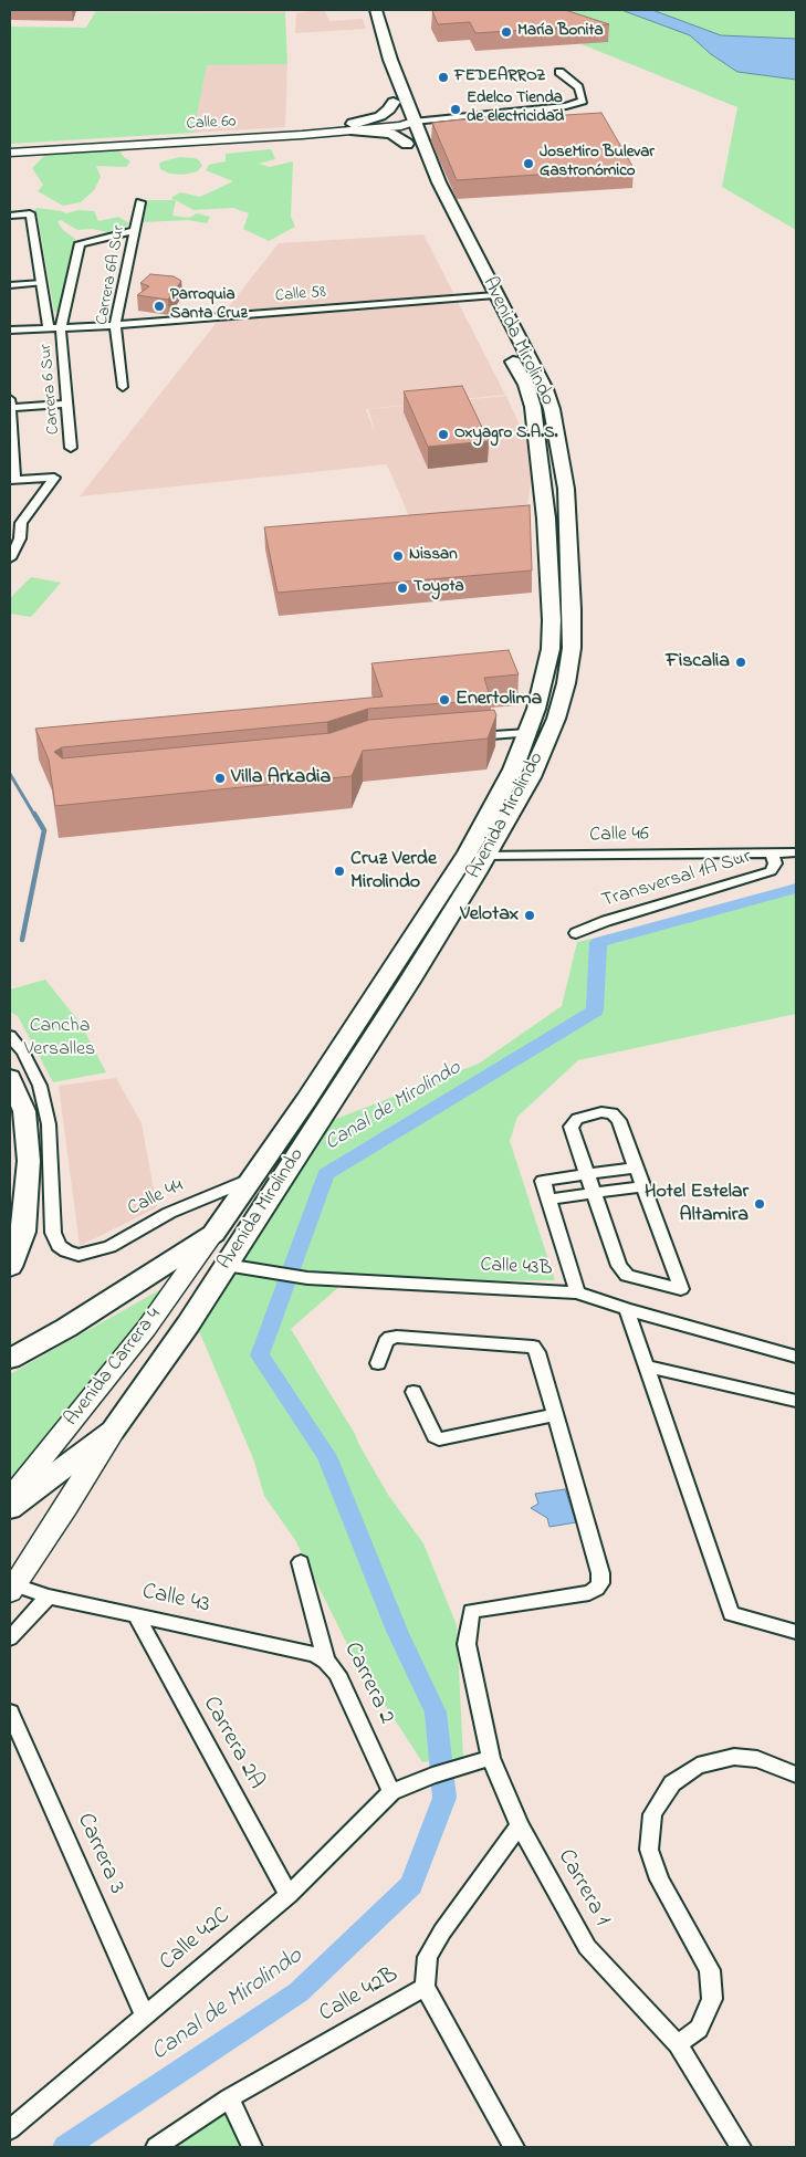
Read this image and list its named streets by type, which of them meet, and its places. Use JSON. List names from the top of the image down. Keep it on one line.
{"streets":{"main road":["Calle 60","Avenida Mirolindo","Avenida Carrera 4"],"street":["Carrera 6A Sur","Calle 58","Carrera 6 Sur","Calle 46","Transversal 1A Sur","Calle 44","Calle 43B","Calle 43","Carrera 2","Carrera 2A","Carrera 3","Carrera 1","Calle 42C","Calle 42B"]},"crossings":[["Calle 60","Avenida Mirolindo"],["Carrera 6A Sur","Calle 58"],["Carrera 6A Sur","Carrera 6 Sur"],["Calle 58","Avenida Mirolindo"],["Calle 58","Carrera 6 Sur"],["Avenida Mirolindo","Calle 46"],["Avenida Mirolindo","Calle 44"],["Avenida Mirolindo","Calle 43B"],["Avenida Mirolindo","Avenida Carrera 4"],["Calle 46","Transversal 1A Sur"],["Avenida Carrera 4","Calle 43"],["Calle 43","Carrera 2"],["Calle 43","Carrera 2A"],["Carrera 2","Calle 42C"],["Carrera 2A","Calle 42C"],["Carrera 3","Calle 42C"],["Carrera 1","Calle 42B"]],"water":["Canal de Mirolindo"],"parks":["Cancha Versalles"],"places":["María Bonita","FEDEARROZ","Edelco Tienda de electricidad","JoseMiro Bulevar Gastronómico","Parroquia Santa Cruz","Oxyagro S.A.S.","Nissan","Toyota","Fiscalia","Enertolima","Villa Arkadia","Cruz Verde Mirolindo","Velotax","Hotel Estelar Altamira"]}
